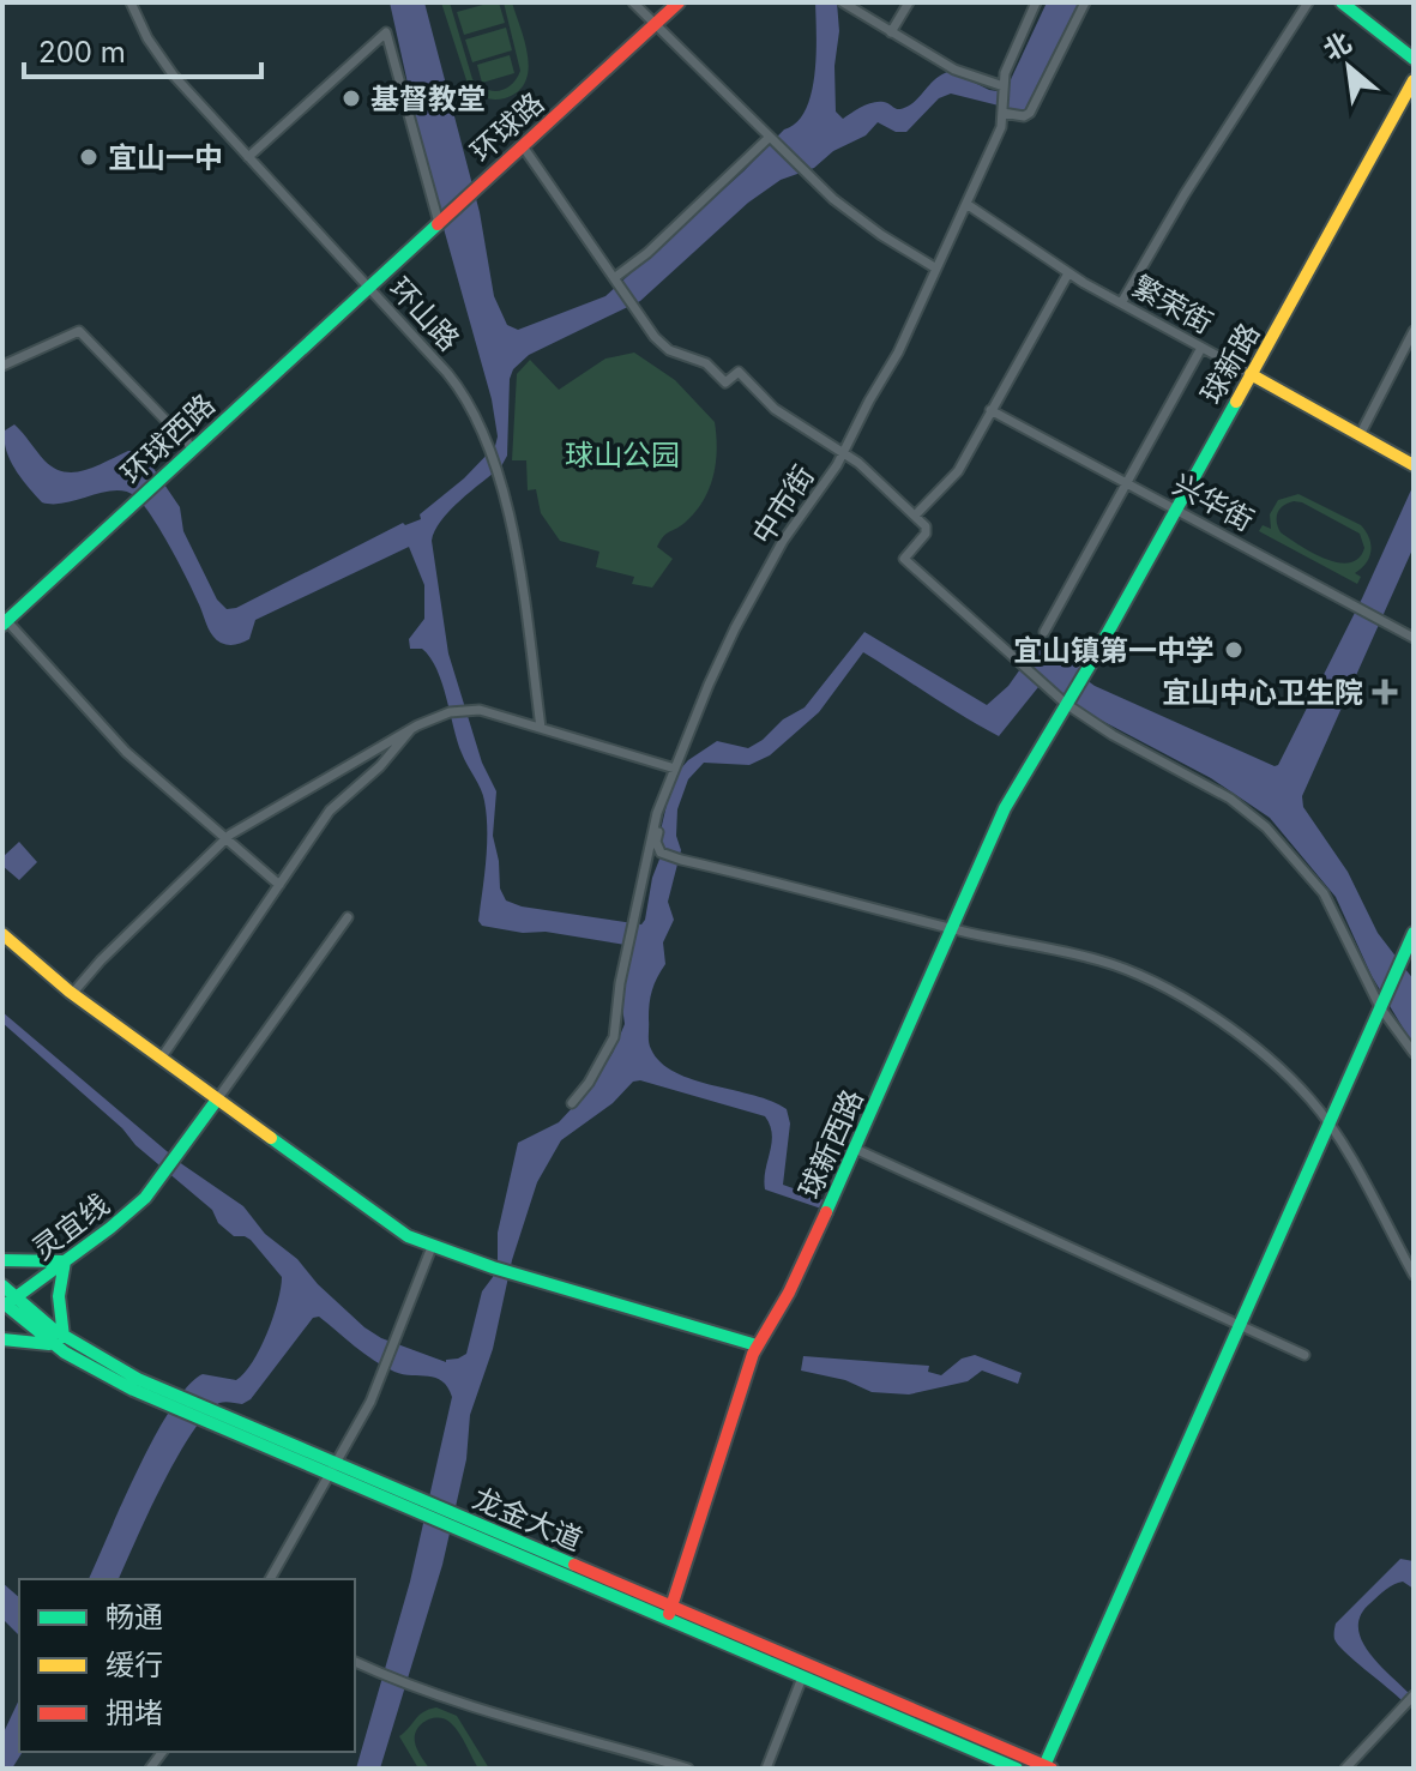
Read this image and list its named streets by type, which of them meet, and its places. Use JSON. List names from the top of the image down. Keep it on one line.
{"streets":{"street":["环球路","繁荣街","环山路","球新路","环球西路","兴华街","中市街","球新西路","灵宜线","龙金大道"]},"crossings":[["环球路","环山路"],["环球路","环球西路"],["繁荣街","球新路"],["繁荣街","中市街"],["环山路","环球西路"],["球新路","兴华街"],["球新路","球新西路"],["球新西路","龙金大道"],["灵宜线","龙金大道"]],"parks":["球山公园"],"places":{"other":["基督教堂","宜山一中","宜山镇第一中学"],"health":["宜山中心卫生院"]},"legend":["畅通","缓行","拥堵"],"scale_bar":"200 m","north":"top left"}
